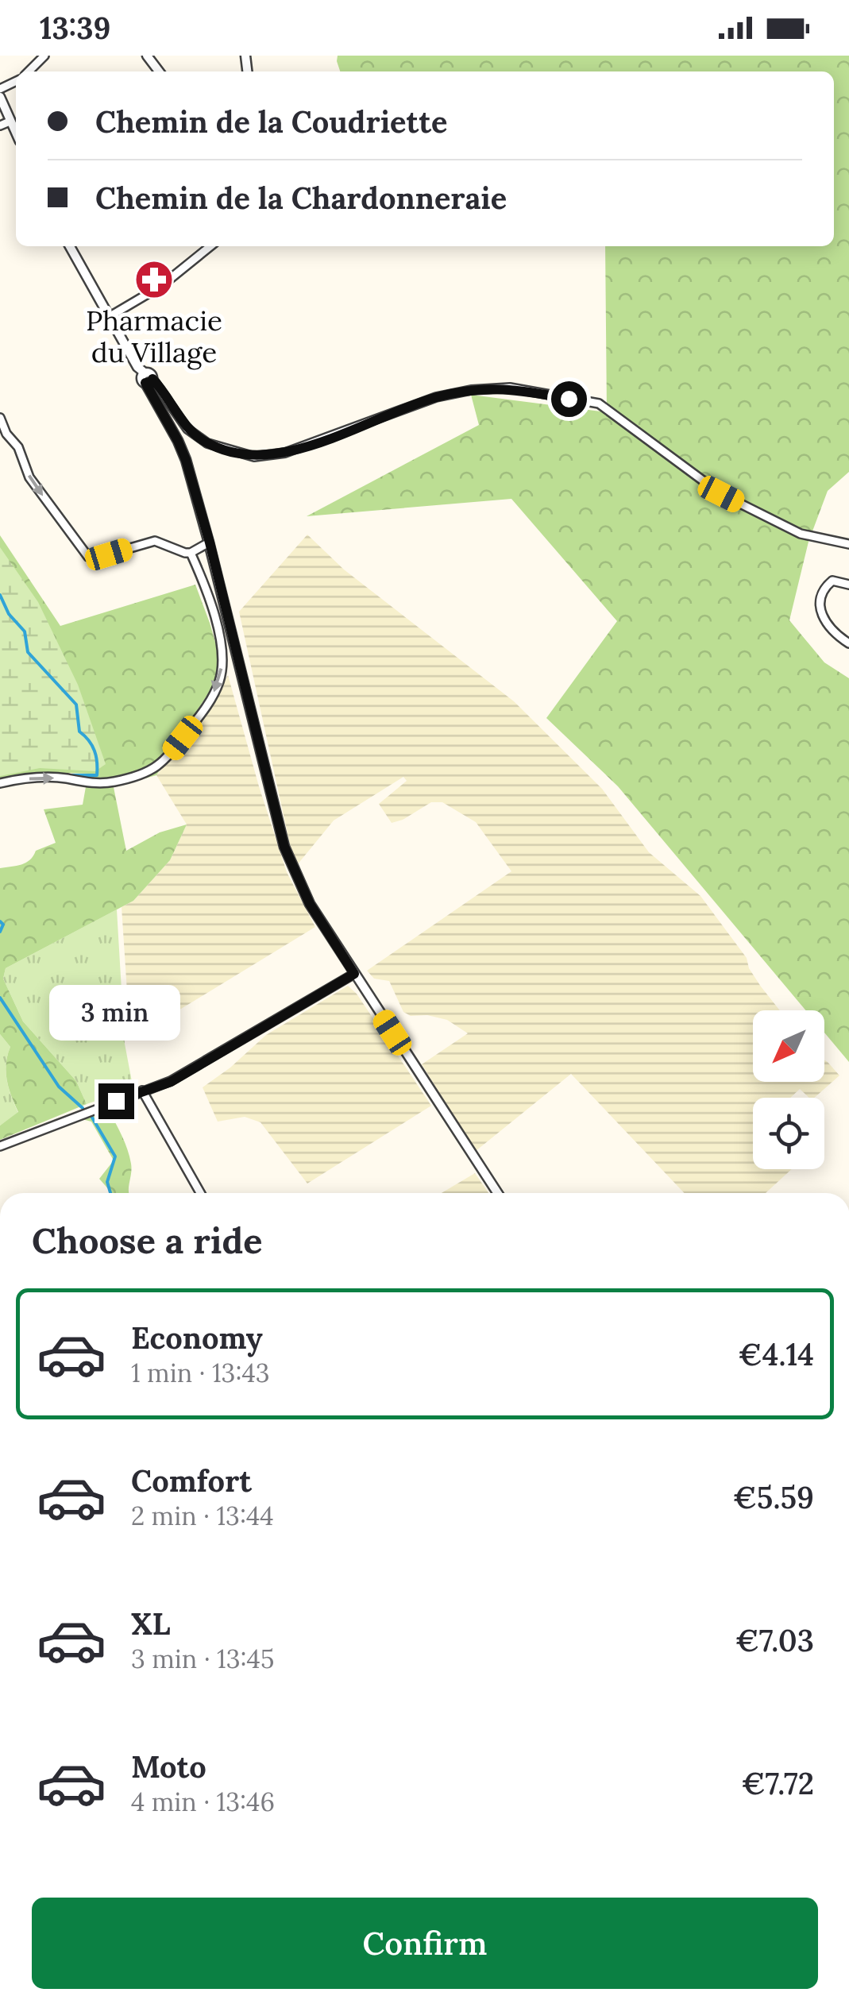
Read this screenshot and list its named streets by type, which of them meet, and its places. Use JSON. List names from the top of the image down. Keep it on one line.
{"places":{"pharmacy":["Pharmacie du Village"]},"north":"bottom left","page":{"status":"13:39","banner":["Chemin de la Coudriette","Chemin de la Chardonneraie"],"bubble":"3 min","heading":"Choose a ride","list":[{"name":"Economy","note":"1 min · 13:43","value":"€4.14"},{"name":"Comfort","note":"2 min · 13:44","value":"€5.59"},{"name":"XL","note":"3 min · 13:45","value":"€7.03"},{"name":"Moto","note":"4 min · 13:46","value":"€7.72"}],"buttons":"Confirm"}}
